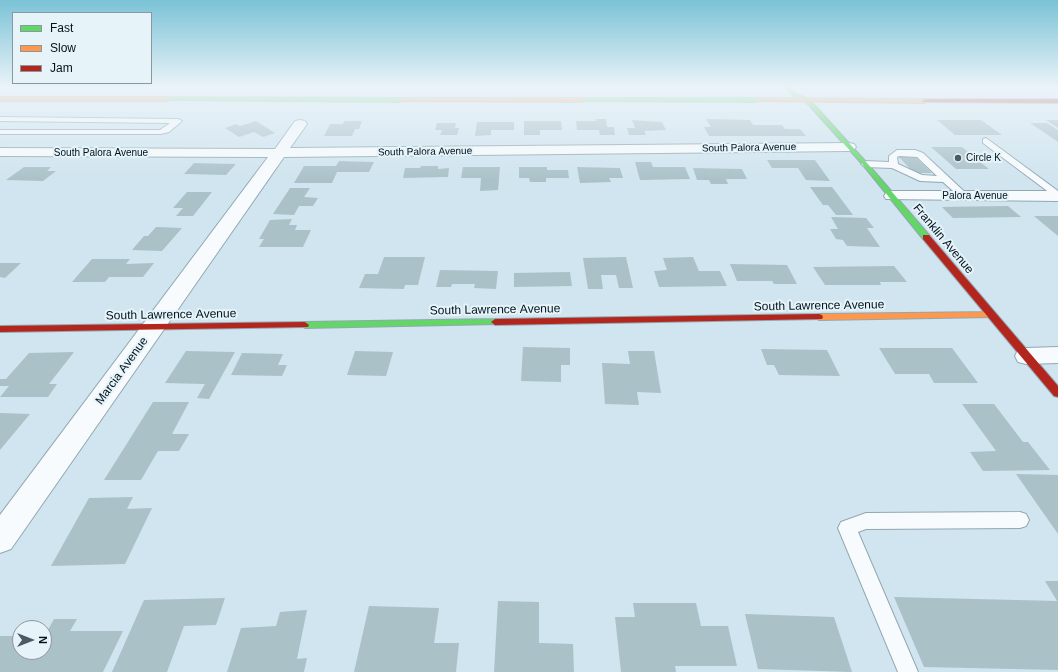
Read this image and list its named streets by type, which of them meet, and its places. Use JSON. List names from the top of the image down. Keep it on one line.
{"streets":{"main road":["Franklin Avenue","South Lawrence Avenue"],"street":["South Palora Avenue","Palora Avenue","Marcia Avenue"]},"crossings":[["South Palora Avenue","Franklin Avenue"],["South Palora Avenue","Marcia Avenue"],["Palora Avenue","Franklin Avenue"],["Franklin Avenue","South Lawrence Avenue"],["South Lawrence Avenue","Marcia Avenue"]],"places":["Circle K"],"legend":["Fast","Slow","Jam"],"north":"right"}
